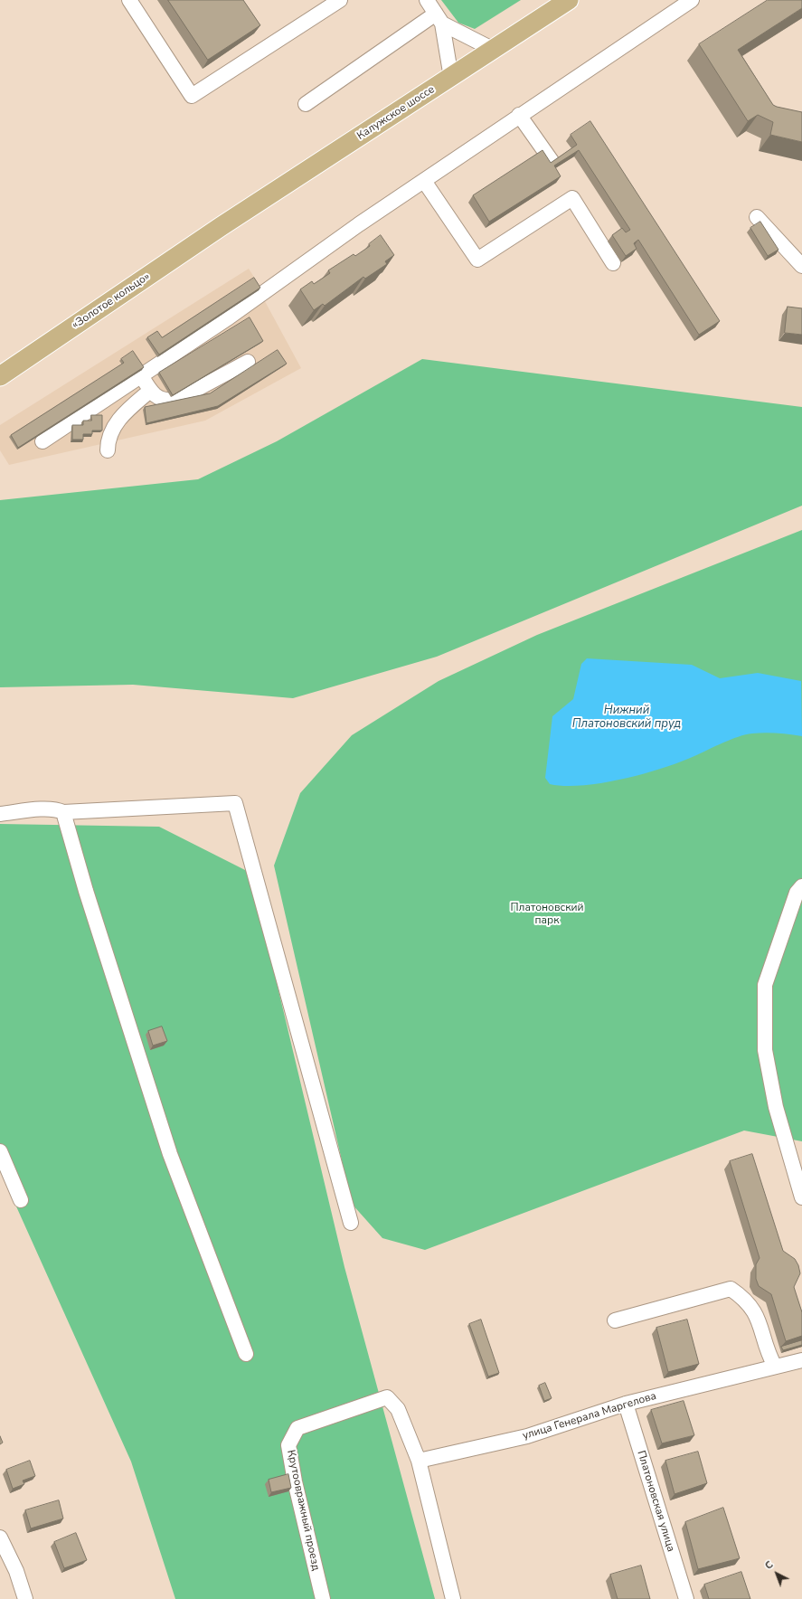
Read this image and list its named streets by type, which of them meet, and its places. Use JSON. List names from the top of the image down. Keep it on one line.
{"streets":{"main road":["Калужское шоссе","«Золотое кольцо»"],"street":["улица Генерала Маргелова","Платоновская улица","Крутоовражный проезд"]},"crossings":[["Калужское шоссе","«Золотое кольцо»"],["улица Генерала Маргелова","Платоновская улица"],["улица Генерала Маргелова","Крутоовражный проезд"]],"water":["Нижний Платоновский пруд"],"parks":["Платоновский парк"],"north":"top left"}
